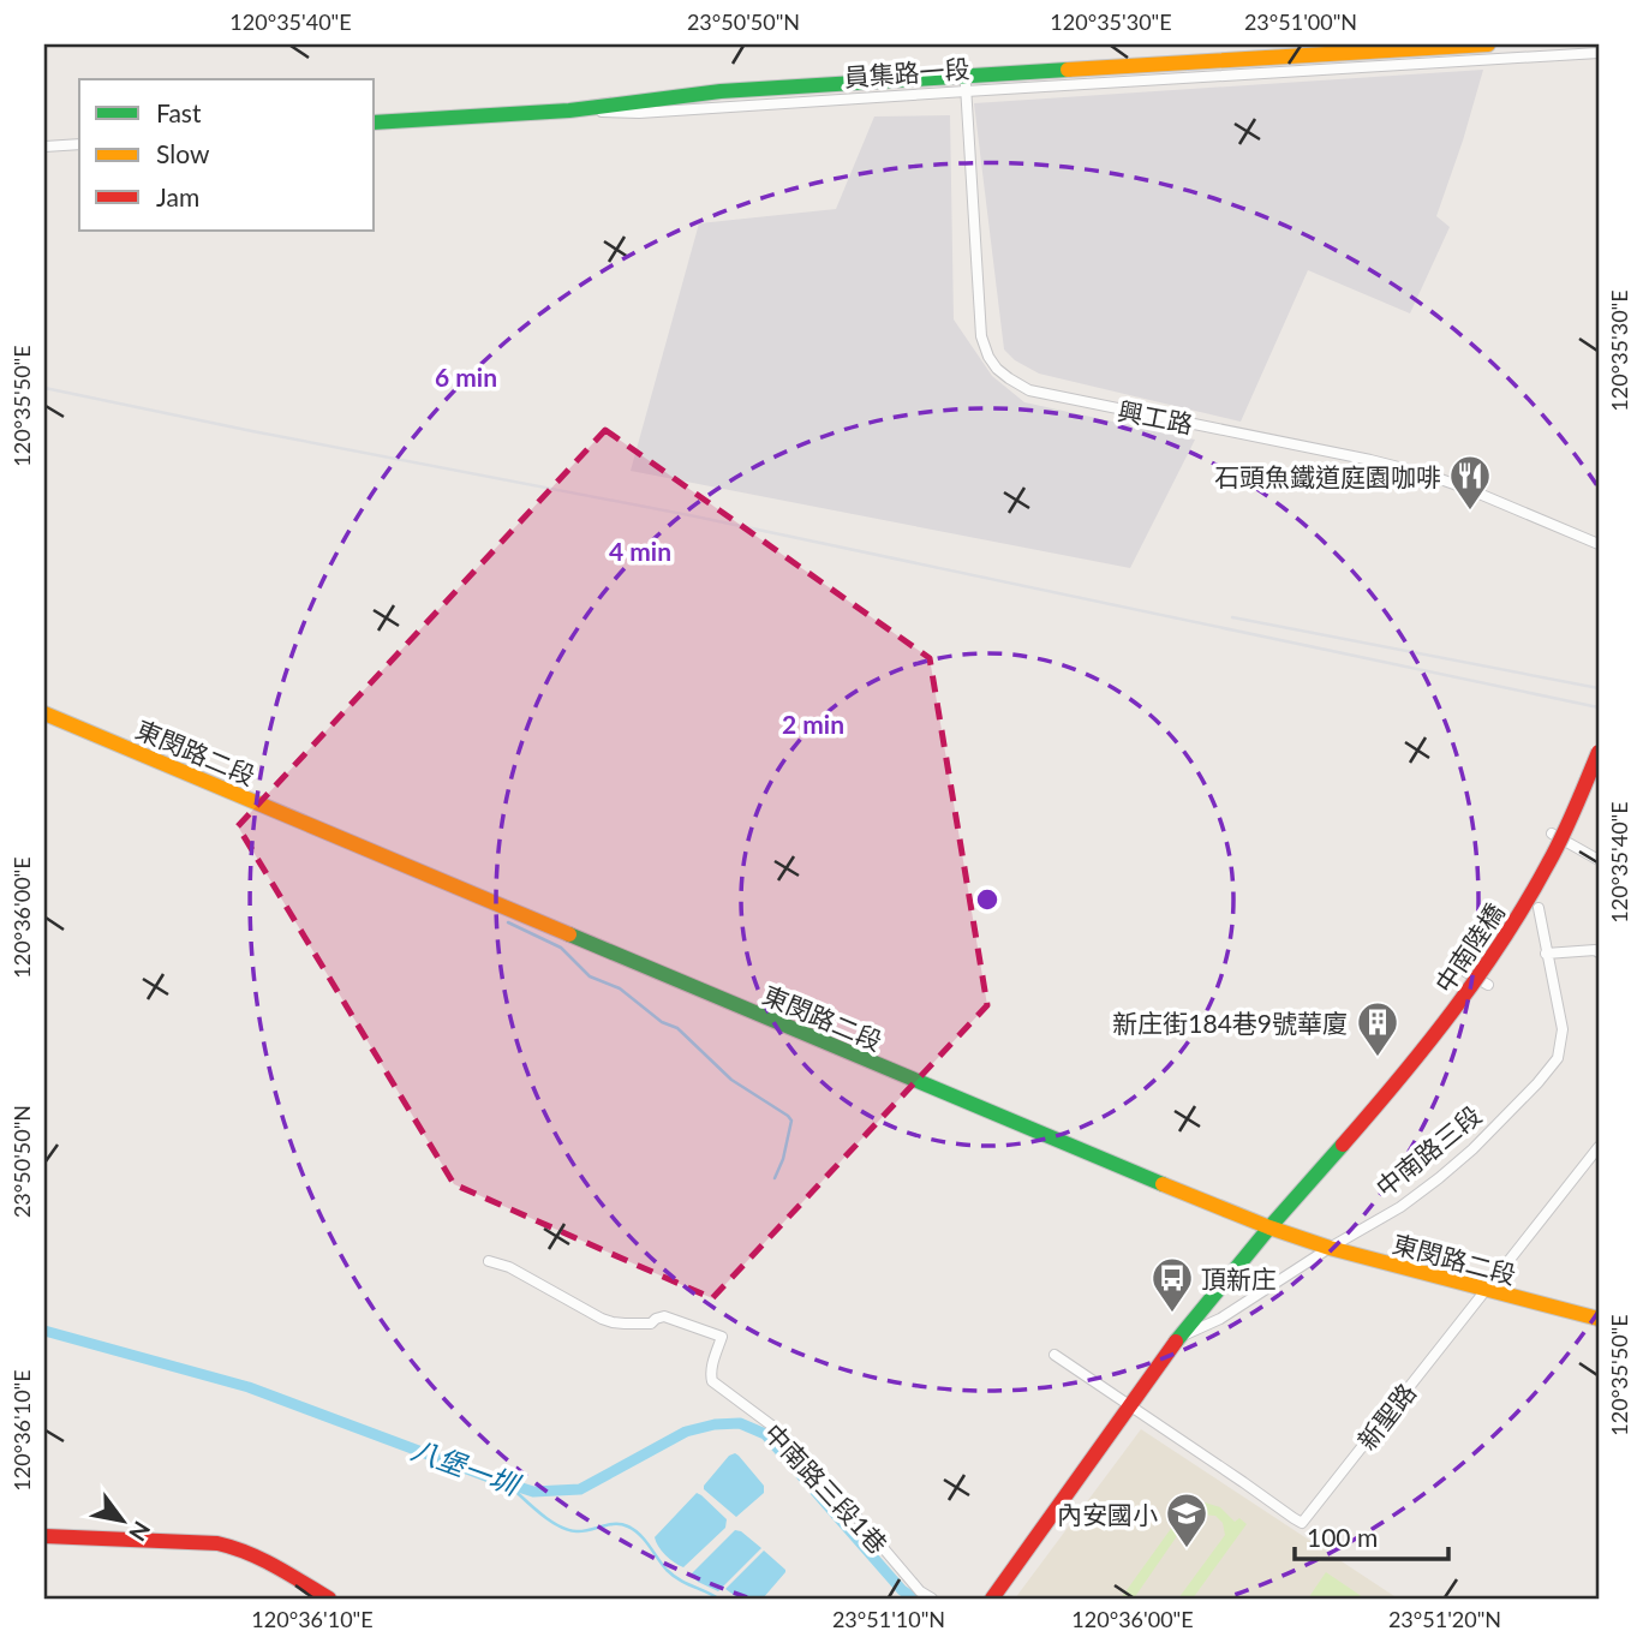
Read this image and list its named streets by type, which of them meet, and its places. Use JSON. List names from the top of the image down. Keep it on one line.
{"streets":{"main road":["員集路一段","東閔路二段","中南陸橋"],"street":["興工路","中南路三段","新聖路","中南路三段1巷"]},"crossings":[["員集路一段","興工路"],["東閔路二段","中南陸橋"],["東閔路二段","中南路三段"],["東閔路二段","新聖路"]],"water":["八堡一圳"],"places":{"restaurant":["石頭魚鐵道庭園咖啡"],"building":["新庄街184巷9號華廈"],"bus stop":["頂新庄"],"school or university":["內安國小"]},"legend":["Fast","Slow","Jam"],"scale_bar":"100 m","north":"bottom right","coordinates":["120°35'40\"E","23°50'50\"N","120°35'30\"E","23°51'00\"N","120°35'50\"E","120°36'00\"E","120°36'10\"E","23°51'10\"N","23°51'20\"N"],"rings":["6 min","4 min","2 min"]}
